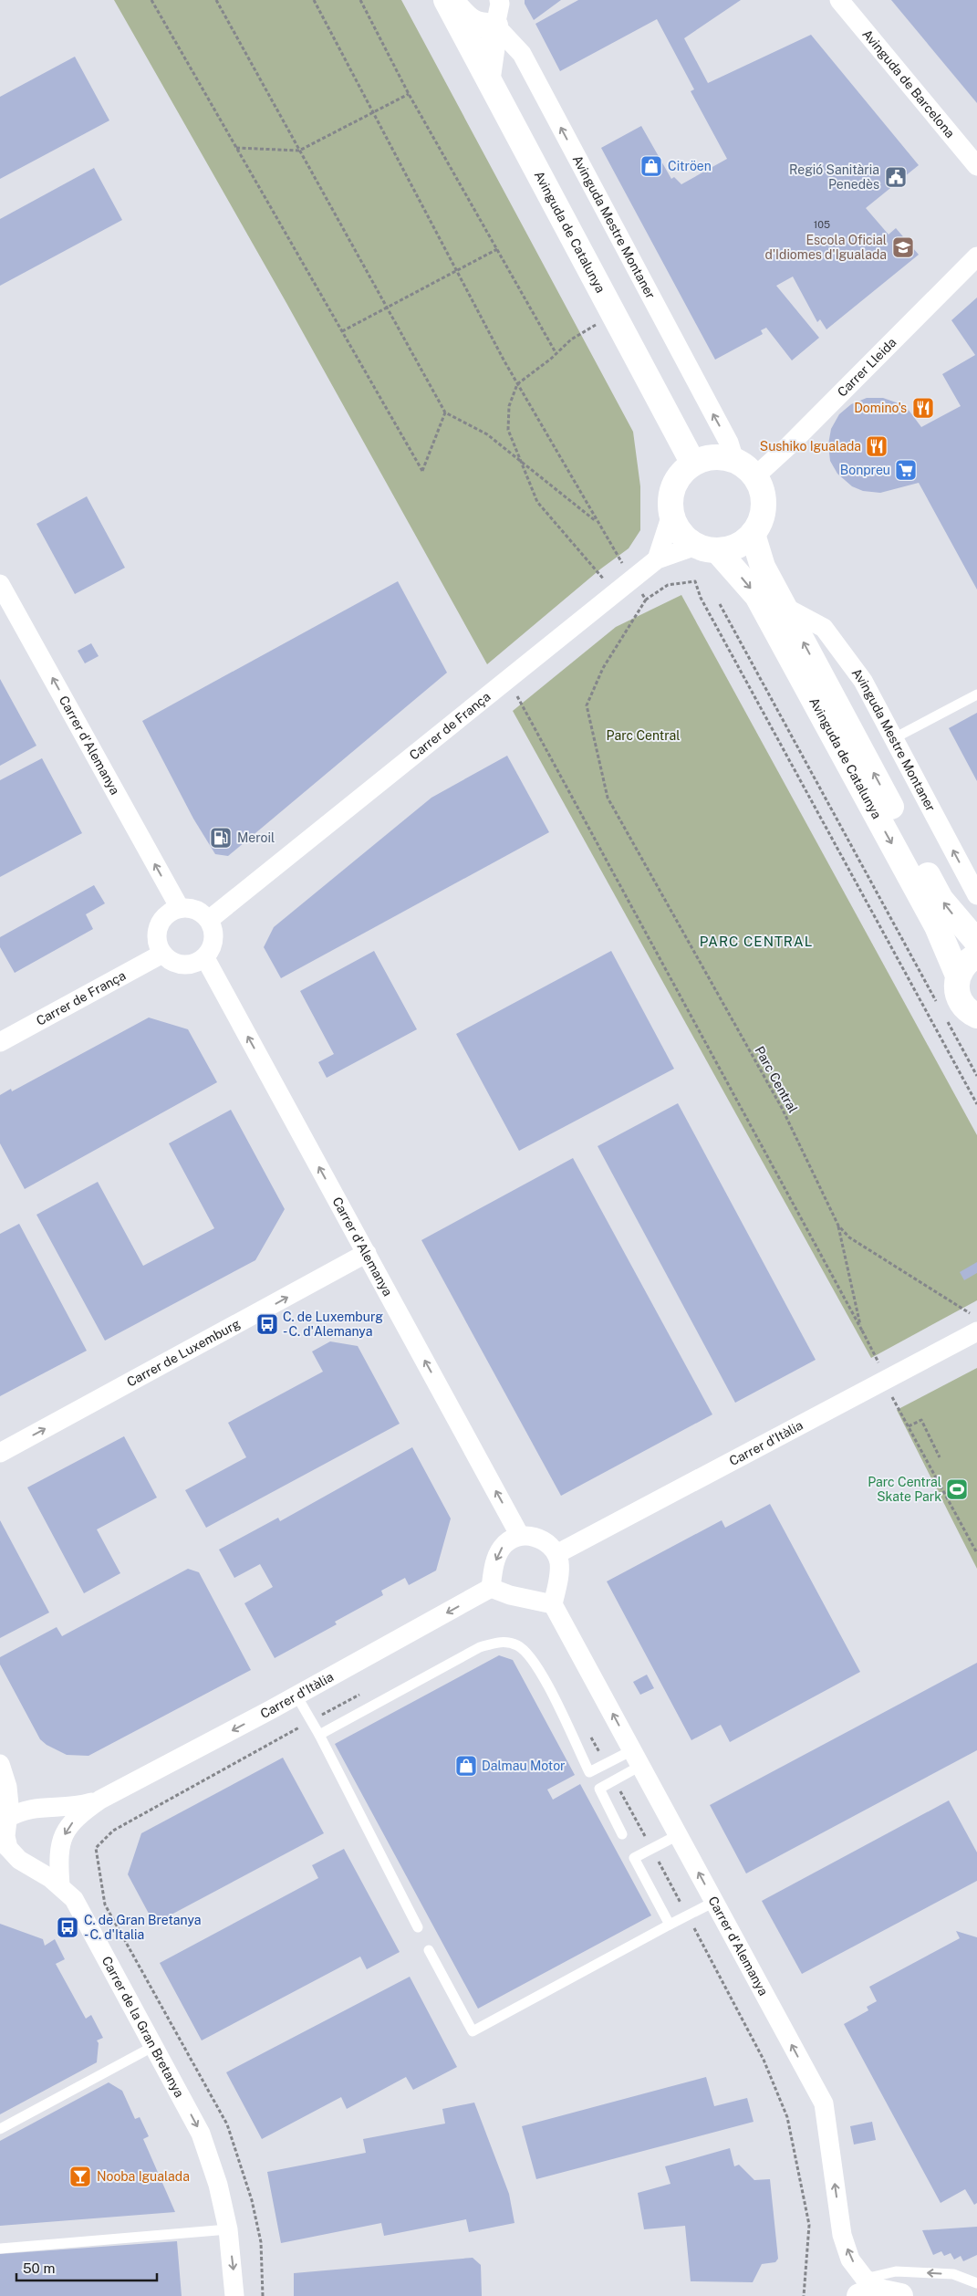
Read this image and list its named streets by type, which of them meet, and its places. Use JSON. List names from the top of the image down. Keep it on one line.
{"streets":{"street":["Avinguda de Barcelona","Avinguda Mestre Montaner","Avinguda de Catalunya","Carrer Lleida","Carrer de França","Carrer d'Alemanya","Carrer de Luxemburg","Carrer d'Itàlia","Carrer de la Gran Bretanya"],"path":["Parc Central"]},"crossings":[["Avinguda Mestre Montaner","Avinguda de Catalunya"],["Avinguda Mestre Montaner","Carrer Lleida"],["Avinguda Mestre Montaner","Carrer de França"],["Avinguda de Catalunya","Carrer Lleida"],["Avinguda de Catalunya","Carrer de França"],["Carrer Lleida","Carrer de França"],["Carrer de França","Carrer d'Alemanya"],["Carrer d'Alemanya","Carrer de Luxemburg"],["Carrer d'Alemanya","Carrer d'Itàlia"],["Carrer d'Itàlia","Carrer de la Gran Bretanya"]],"one_way":["Avinguda Mestre Montaner","Carrer d'Alemanya","Carrer de Luxemburg","Carrer d'Itàlia","Carrer de la Gran Bretanya"],"districts":["PARC CENTRAL"],"parks":["Parc Central"],"places":{"shop":["Citröen","Dalmau Motor"],"public building":["Regió Sanitària Penedès"],"school or university":["Escola Oficial d'Idiomes d'Igualada"],"restaurant":["Domino's","Sushiko Igualada"],"supermarket":["Bonpreu"],"fuel station":["Meroil"],"bus stop":["C. de Luxemburg - C. d'Alemanya","C. de Gran Bretanya - C. d'Italia"],"sports":["Parc Central Skate Park"],"bar":["Nooba Igualada"]},"house_numbers":["105"],"scale_bar":"50 m"}
